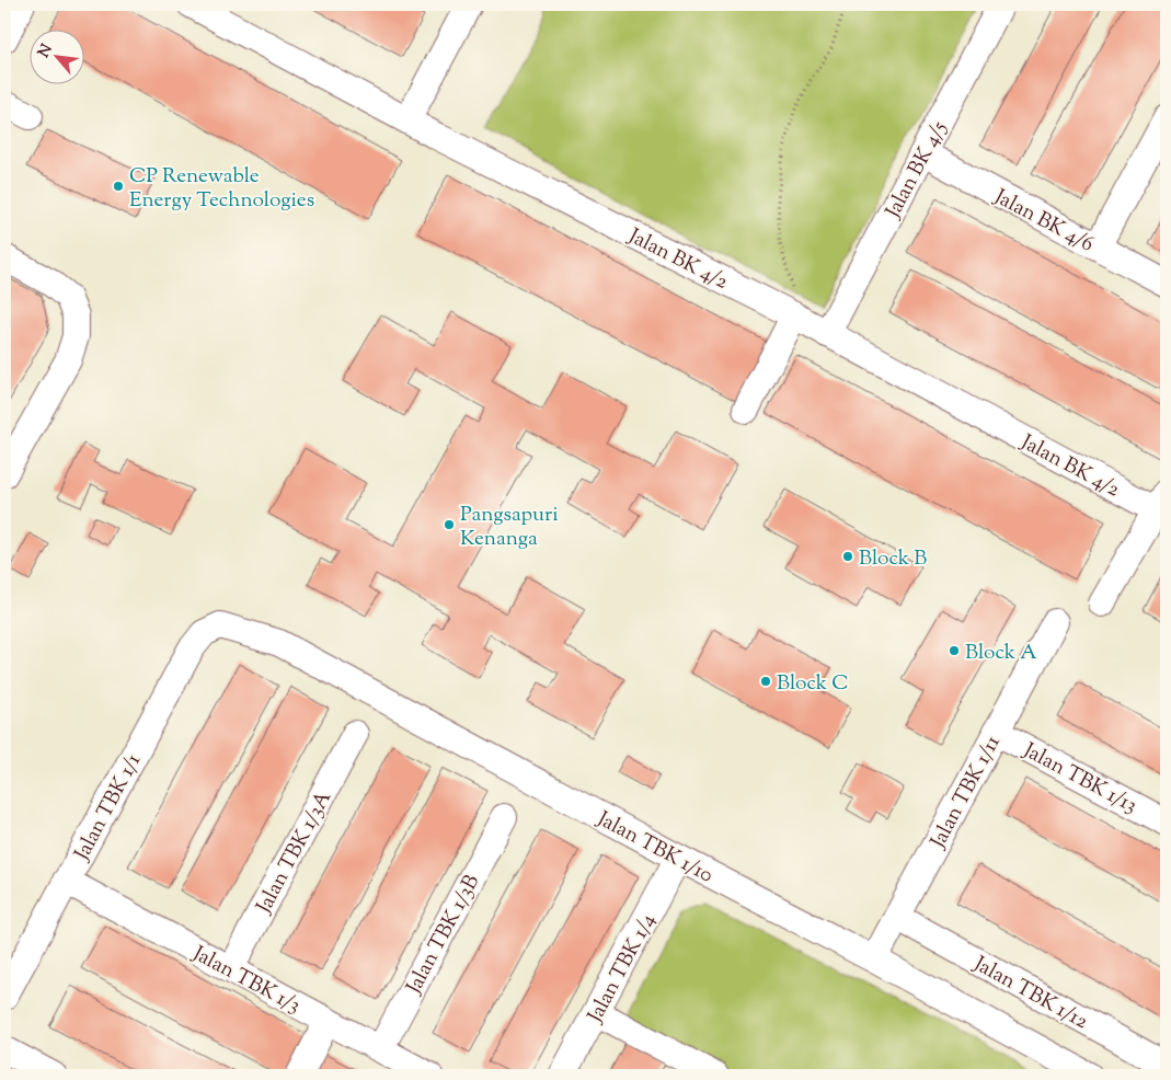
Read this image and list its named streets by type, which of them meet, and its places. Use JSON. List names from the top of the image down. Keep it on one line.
{"streets":{"street":["Jalan BK 4/5","Jalan BK 4/6","Jalan BK 4/2","Jalan TBK 1/13","Jalan TBK 1/11","Jalan TBK 1/1","Jalan TBK 1/10","Jalan TBK 1/3A","Jalan TBK 1/3B","Jalan TBK 1/4","Jalan TBK 1/3","Jalan TBK 1/12"]},"crossings":[["Jalan BK 4/5","Jalan BK 4/6"],["Jalan BK 4/5","Jalan BK 4/2"],["Jalan TBK 1/13","Jalan TBK 1/11"],["Jalan TBK 1/11","Jalan TBK 1/10"],["Jalan TBK 1/11","Jalan TBK 1/12"],["Jalan TBK 1/1","Jalan TBK 1/10"],["Jalan TBK 1/1","Jalan TBK 1/3"],["Jalan TBK 1/10","Jalan TBK 1/4"],["Jalan TBK 1/3A","Jalan TBK 1/3"],["Jalan TBK 1/3B","Jalan TBK 1/3"]],"places":["CP Renewable Energy Technologies","Pangsapuri Kenanga","Block B","Block A","Block C"],"north":"top left"}
